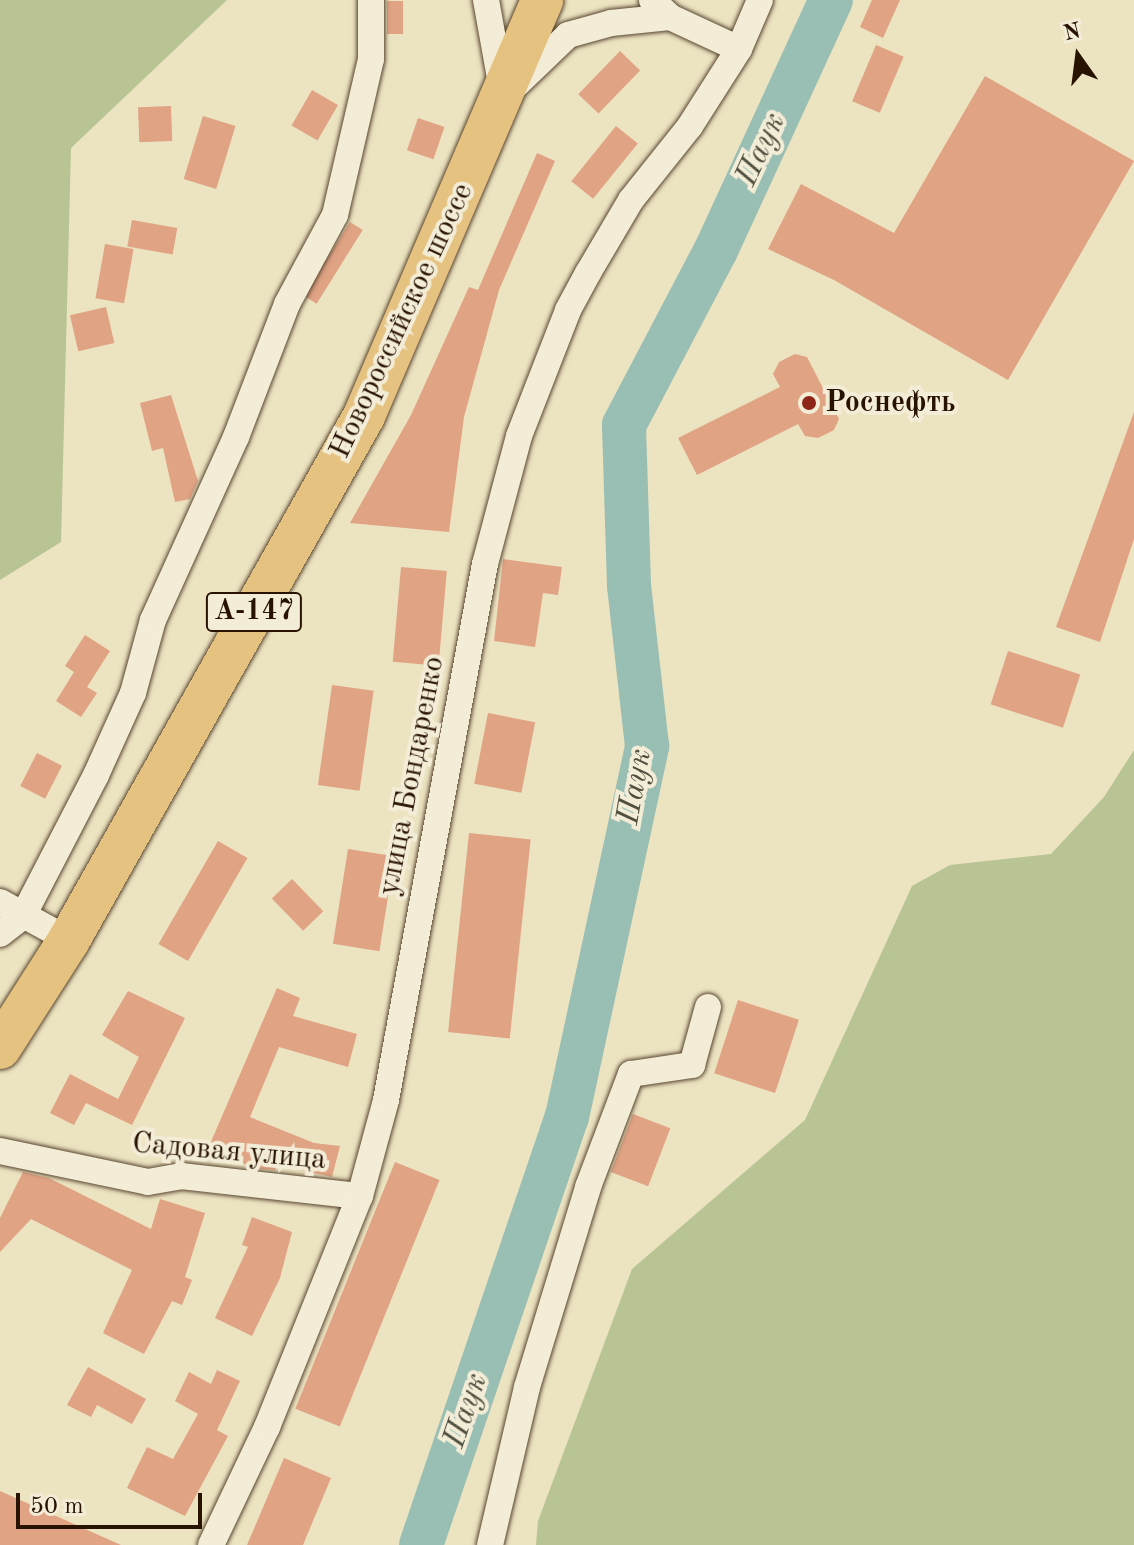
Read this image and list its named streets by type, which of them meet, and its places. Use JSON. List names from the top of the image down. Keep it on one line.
{"streets":{"highway":["Новороссийское шоссе","А-147"],"street":["улица Бондаренко","Садовая улица"]},"crossings":[["улица Бондаренко","Садовая улица"]],"water":["Паук"],"places":["Роснефть"],"scale_bar":"50 m","north":"top"}
